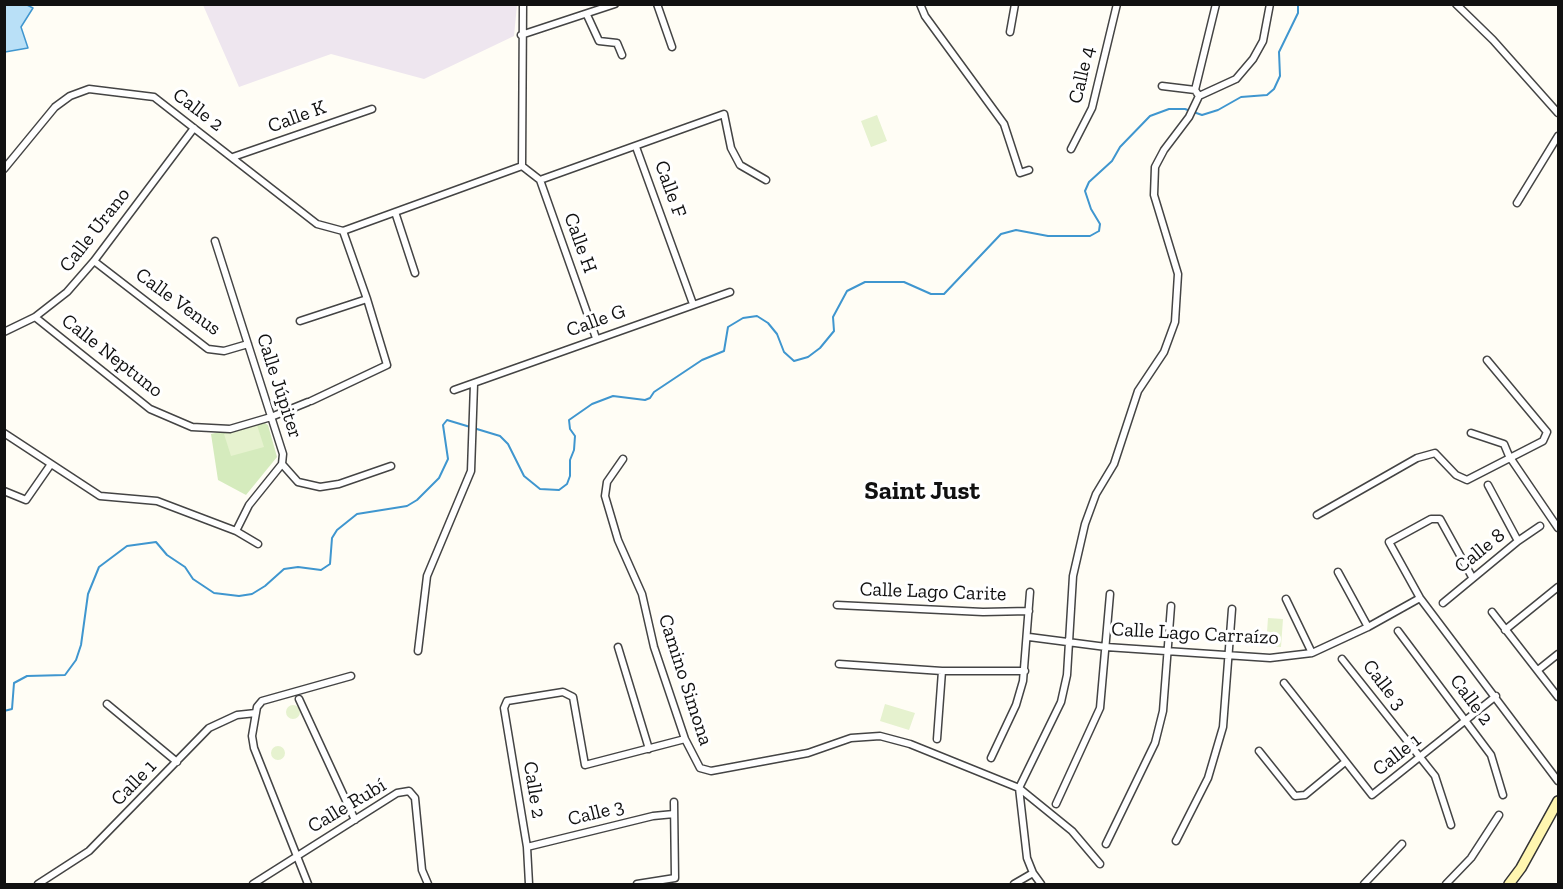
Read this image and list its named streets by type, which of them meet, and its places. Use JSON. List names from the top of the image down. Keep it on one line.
{"streets":{"street":["Calle 4","Calle 2","Calle K","Calle F","Calle Urano","Calle H","Calle Venus","Calle G","Calle Neptuno","Calle Júpiter","Calle 8","Calle Lago Carite","Calle Lago Carraízo","Camino Simona","Calle 3","Calle 1","Calle Rubí"]},"crossings":[["Calle 2","Calle K"],["Calle 2","Calle Urano"],["Calle 2","Calle 3"],["Calle 2","Calle 1"],["Calle F","Calle H"],["Calle F","Calle G"],["Calle Urano","Calle Venus"],["Calle Urano","Calle Neptuno"],["Calle H","Calle G"],["Calle Venus","Calle Júpiter"],["Calle Neptuno","Calle Júpiter"],["Calle 3","Calle 1"]],"districts":["Saint Just"]}
